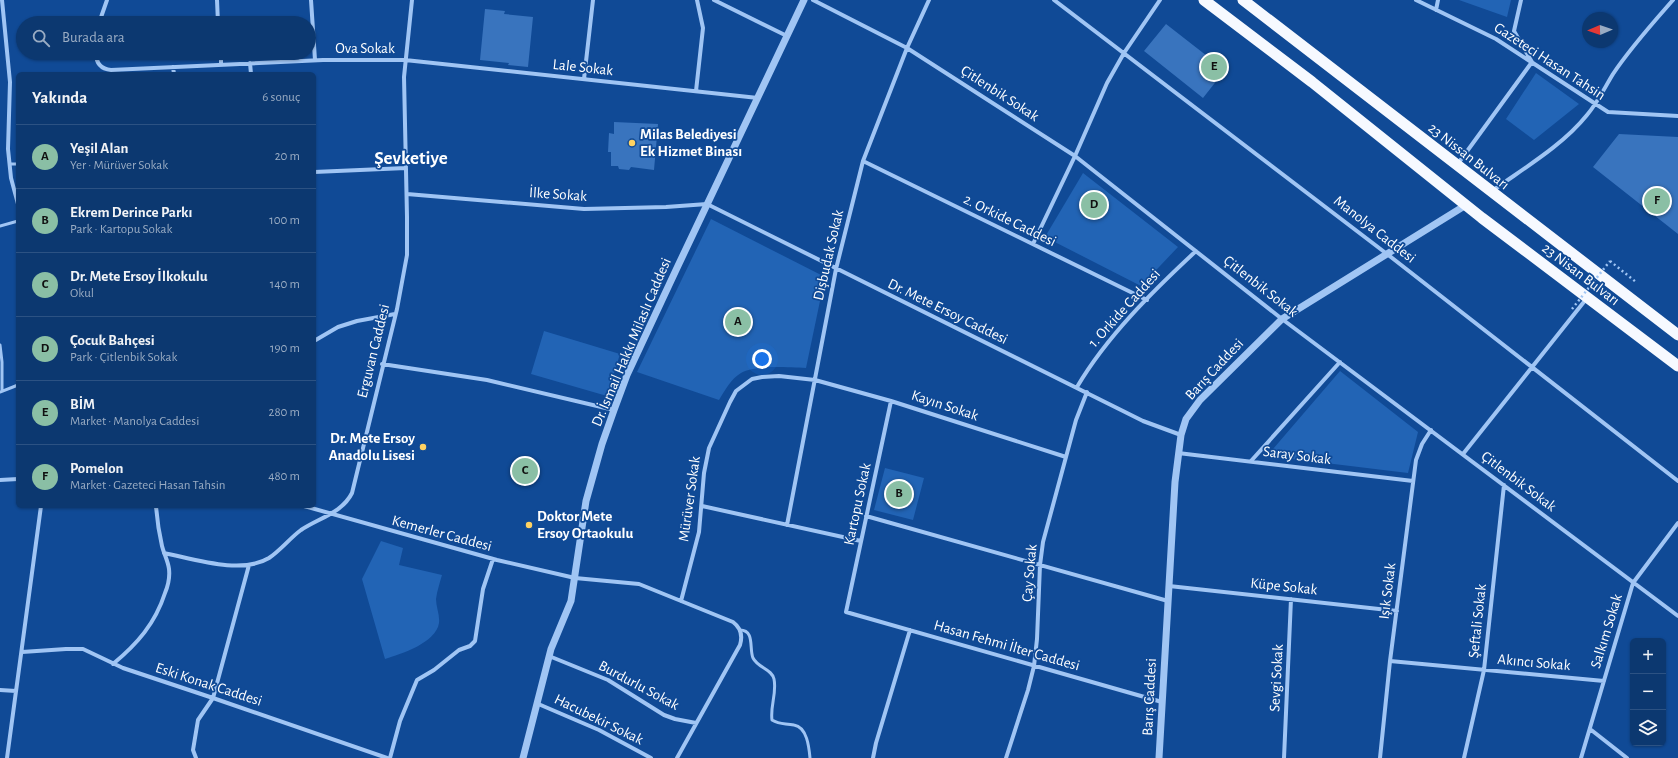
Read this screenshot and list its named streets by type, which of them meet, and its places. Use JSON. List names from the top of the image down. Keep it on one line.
{"streets":{"highway":["23 Nissan Bulvarı","23 Nisan Bulvarı"],"street":["Ova Sokak","Gazeteci Hasan Tahsin","Lale Sokak","Çitlenbik Sokak","İlke Sokak","2. Orkide Caddesi","Manolya Caddesi","Dişbudak Sokak","1. Orkide Caddesi","Dr. Mete Ersoy Caddesi","Dr. İsmail Hakkı Milaslı Caddesi","Erguvan Caddesi","Barış Caddesi","Kayın Sokak","Saray Sokak","Mürüver Sokak","Kartopu Sokak","Kemerler Caddesi","Çay Sokak","Küpe Sokak","Işık Sokak","Şeftali Sokak","Salkım Sokak","Hasan Fehmi İlter Caddesi","Akıncı Sokak","Sevgi Sokak","Eski Konak Caddesi","Burdurlu Sokak","Hacubekir Sokak"]},"crossings":[["Ova Sokak","Lale Sokak"],["Ova Sokak","Erguvan Caddesi"],["Lale Sokak","Dr. İsmail Hakkı Milaslı Caddesi"],["Lale Sokak","Erguvan Caddesi"],["Çitlenbik Sokak","Dişbudak Sokak"],["Çitlenbik Sokak","1. Orkide Caddesi"],["Çitlenbik Sokak","Barış Caddesi"],["Çitlenbik Sokak","Işık Sokak"],["Çitlenbik Sokak","Şeftali Sokak"],["Çitlenbik Sokak","Salkım Sokak"],["İlke Sokak","Dr. Mete Ersoy Caddesi"],["İlke Sokak","Dr. İsmail Hakkı Milaslı Caddesi"],["İlke Sokak","Erguvan Caddesi"],["2. Orkide Caddesi","Dişbudak Sokak"],["2. Orkide Caddesi","1. Orkide Caddesi"],["Manolya Caddesi","Barış Caddesi"],["Dişbudak Sokak","Dr. Mete Ersoy Caddesi"],["Dişbudak Sokak","Kayın Sokak"],["Dişbudak Sokak","Mürüver Sokak"],["23 Nisan Bulvarı","Barış Caddesi"],["1. Orkide Caddesi","Dr. Mete Ersoy Caddesi"],["Dr. Mete Ersoy Caddesi","Dr. İsmail Hakkı Milaslı Caddesi"],["Dr. Mete Ersoy Caddesi","Barış Caddesi"],["Dr. Mete Ersoy Caddesi","Çay Sokak"],["Dr. İsmail Hakkı Milaslı Caddesi","Kemerler Caddesi"],["Dr. İsmail Hakkı Milaslı Caddesi","Burdurlu Sokak"],["Dr. İsmail Hakkı Milaslı Caddesi","Hacubekir Sokak"],["Erguvan Caddesi","Kemerler Caddesi"],["Barış Caddesi","Saray Sokak"],["Barış Caddesi","Küpe Sokak"],["Barış Caddesi","Hasan Fehmi İlter Caddesi"],["Kayın Sokak","Mürüver Sokak"],["Kayın Sokak","Kartopu Sokak"],["Kayın Sokak","Çay Sokak"],["Saray Sokak","Işık Sokak"],["Kartopu Sokak","Hasan Fehmi İlter Caddesi"],["Çay Sokak","Hasan Fehmi İlter Caddesi"],["Küpe Sokak","Işık Sokak"],["Küpe Sokak","Sevgi Sokak"],["Işık Sokak","Akıncı Sokak"],["Şeftali Sokak","Akıncı Sokak"],["Salkım Sokak","Akıncı Sokak"]],"districts":["Şevketiye"],"places":["Milas Belediyesi Ek Hizmet Binası","Dr. Mete Ersoy Anadolu Lisesi","Doktor Mete Ersoy Ortaokulu"],"north":"left","page":{"search":"Burada ara","pins":["E","F","D","A","C","B"],"heading":["Yakında","6 sonuç"],"list":[{"mark":"A","name":"Yeşil Alan","note":"Yer · Mürüver Sokak","value":"20 m"},{"mark":"B","name":"Ekrem Derince Parkı","note":"Park · Kartopu Sokak","value":"100 m"},{"mark":"C","name":"Dr. Mete Ersoy İlkokulu","note":"Okul","value":"140 m"},{"mark":"D","name":"Çocuk Bahçesi","note":"Park · Çitlenbik Sokak","value":"190 m"},{"mark":"E","name":"BİM","note":"Market · Manolya Caddesi","value":"280 m"},{"mark":"F","name":"Pomelon","note":"Market · Gazeteci Hasan Tahsin","value":"480 m"}],"map_buttons":["+","−"]}}
